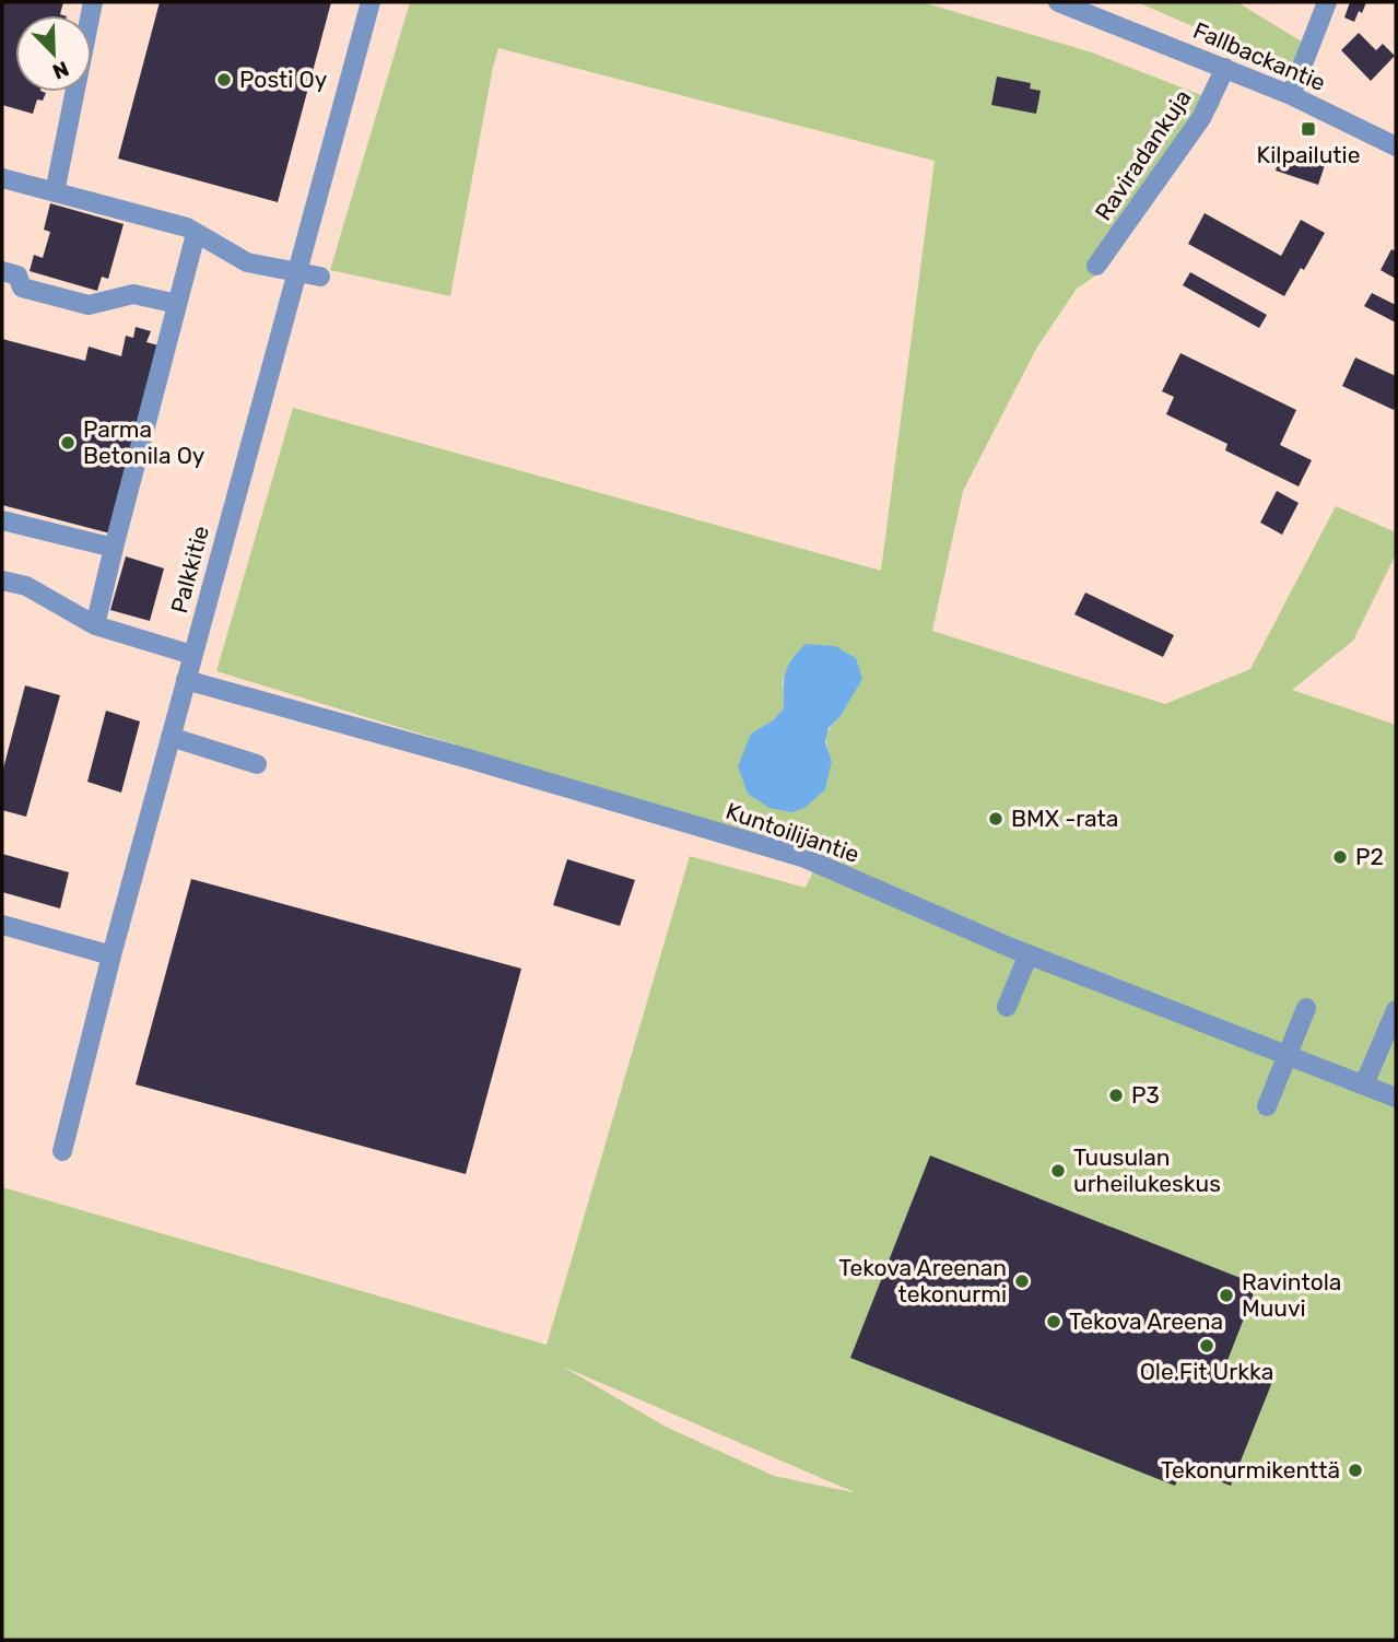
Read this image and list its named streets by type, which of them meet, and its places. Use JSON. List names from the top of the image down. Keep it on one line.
{"streets":{"street":["Fallbackantie","Raviradankuja","Palkkitie","Kuntoilijantie"]},"crossings":[["Fallbackantie","Raviradankuja"],["Palkkitie","Kuntoilijantie"]],"places":{"other":["Posti Oy","Parma Betonila Oy","BMX -rata","P2","P3","Tuusulan urheilukeskus","Tekova Areenan tekonurmi","Ravintola Muuvi","Tekova Areena","Ole.Fit Urkka","Tekonurmikenttä"],"transit":["Kilpailutie"]},"north":"bottom right"}
